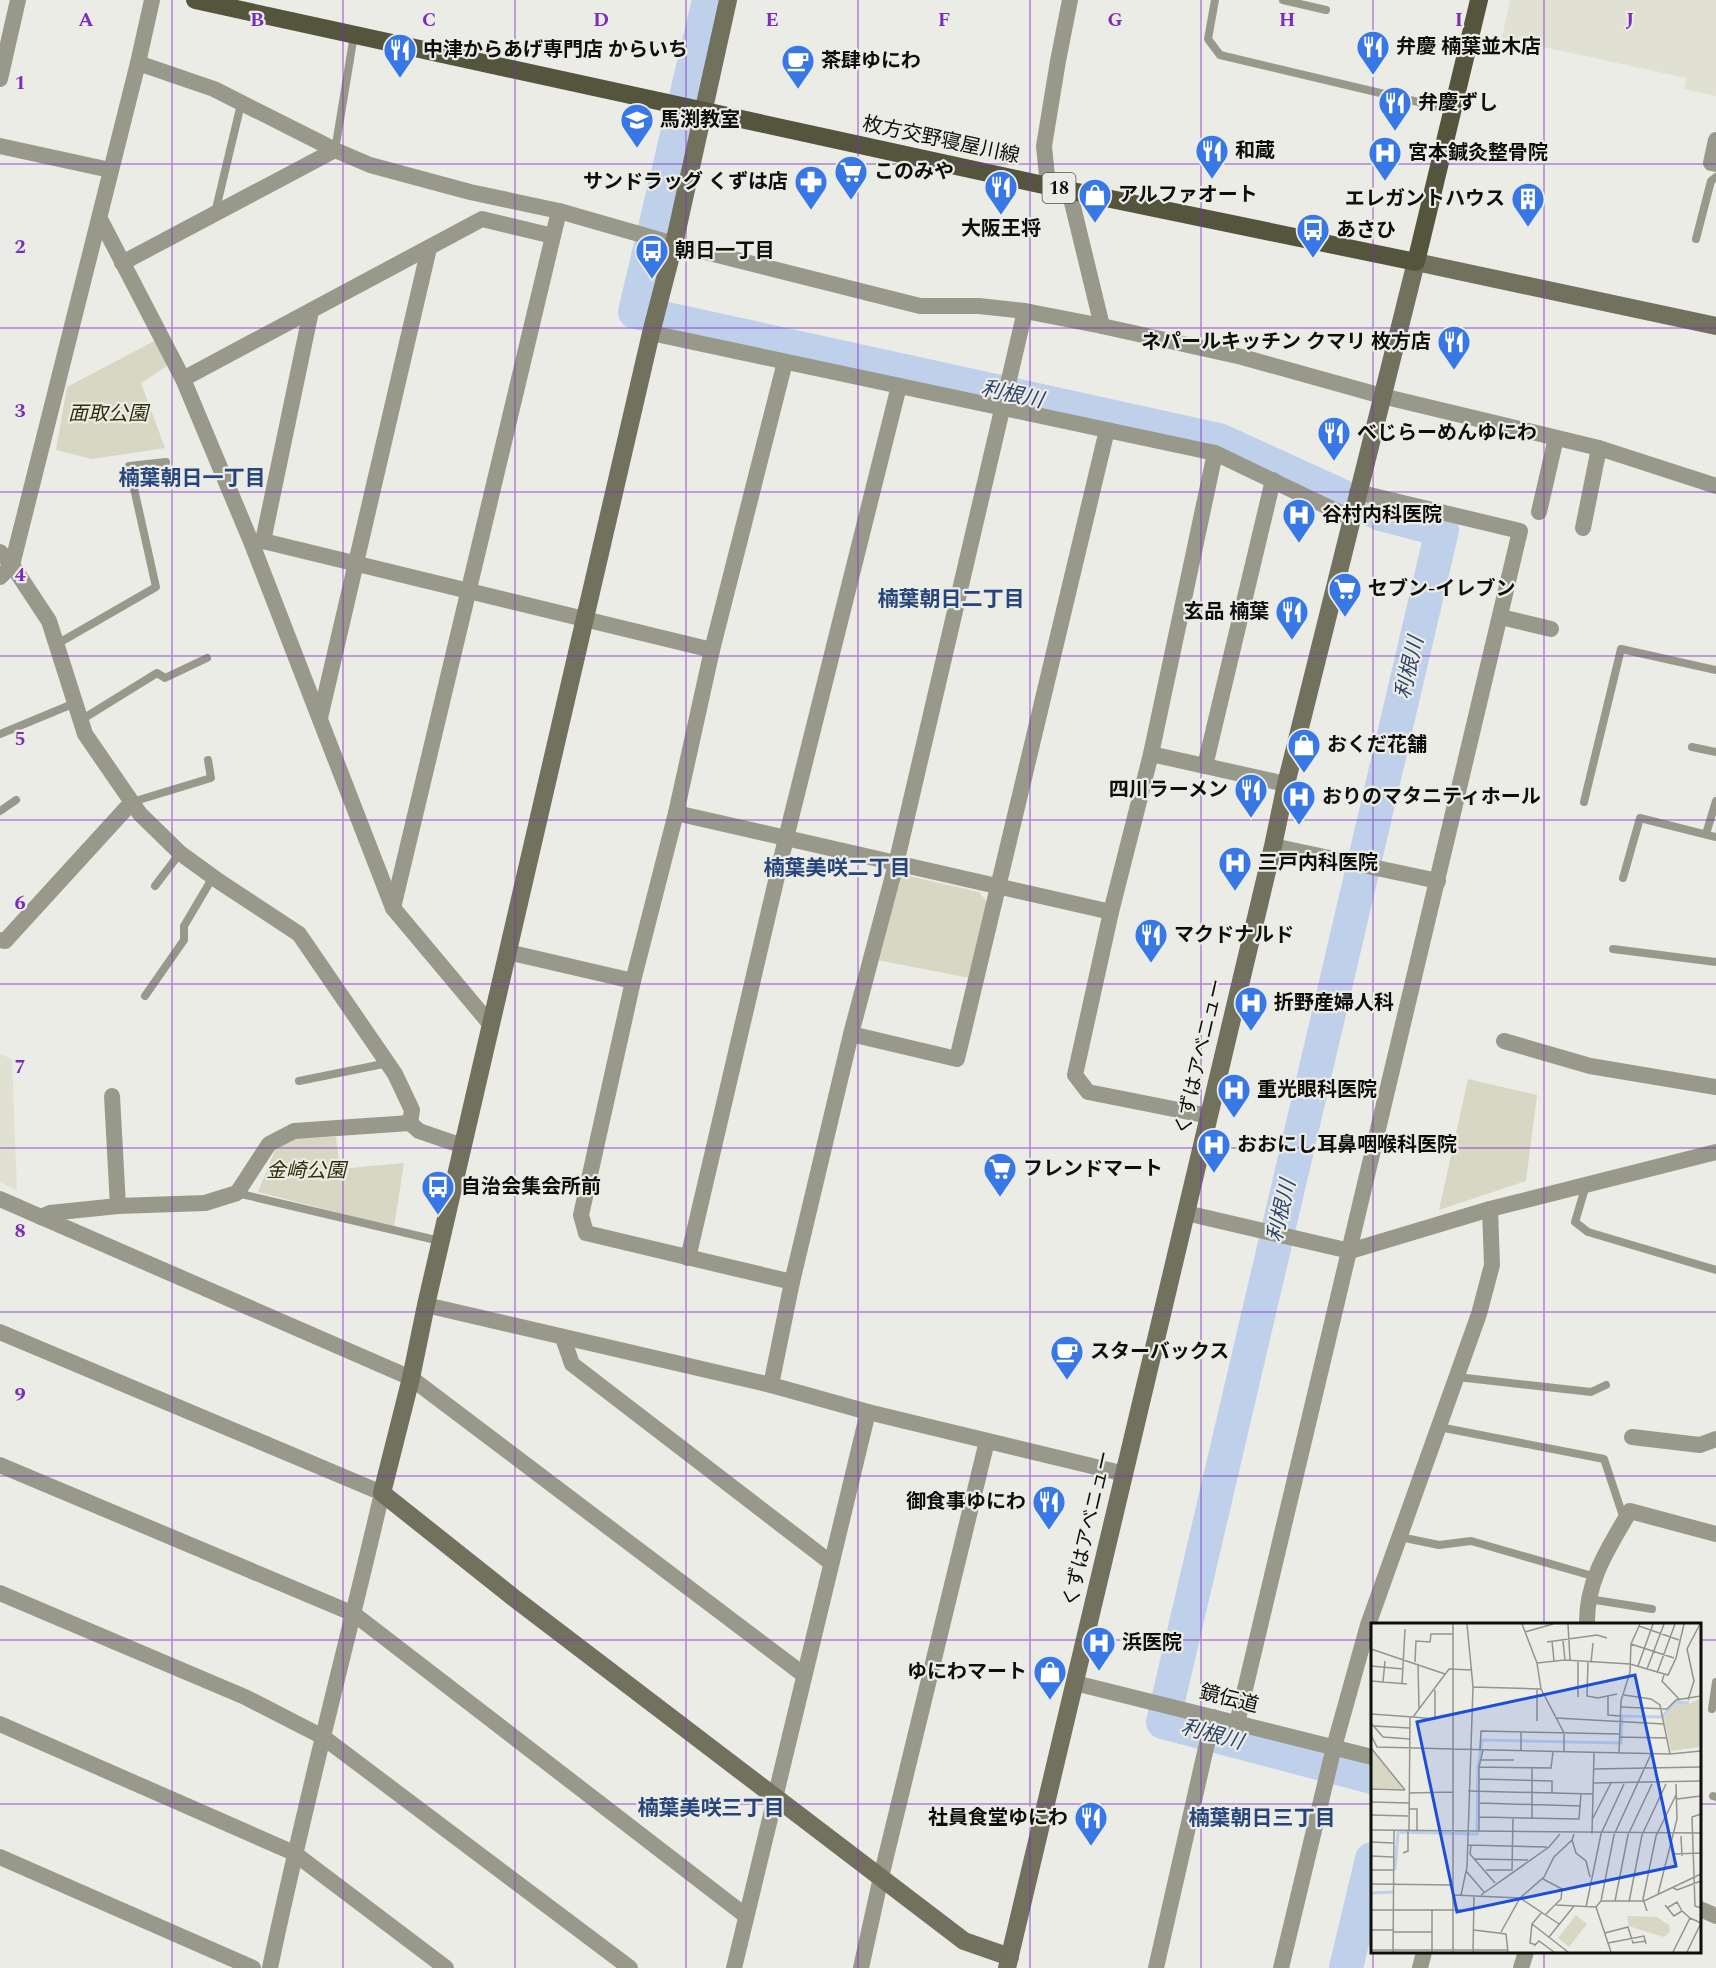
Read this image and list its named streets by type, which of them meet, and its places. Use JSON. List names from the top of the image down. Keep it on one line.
{"streets":{"main road":["枚方交野寝屋川線","18"],"street":["くずはアベニュー","鏡伝道"]},"crossings":[["枚方交野寝屋川線","くずはアベニュー"],["くずはアベニュー","鏡伝道"]],"districts":["楠葉朝日一丁目","楠葉朝日二丁目","楠葉美咲二丁目","楠葉美咲三丁目","楠葉朝日三丁目"],"water":["利根川"],"parks":["面取公園","金崎公園"],"places":{"restaurant":["弁慶 楠葉並木店","中津からあげ専門店 からいち","弁慶ずし","和蔵","大阪王将","ネパールキッチン クマリ 枚方店","べじらーめんゆにわ","玄品 楠葉","四川ラーメン","マクドナルド","御食事ゆにわ","社員食堂ゆにわ"],"cafe":["茶肆ゆにわ","スターバックス"],"school or university":["馬渕教室"],"hospital":["宮本鍼灸整骨院","谷村内科医院","おりのマタニティホール","三戸内科医院","折野産婦人科","重光眼科医院","おおにし耳鼻咽喉科医院","浜医院"],"supermarket":["このみや","セブン-イレブン","フレンドマート"],"pharmacy":["サンドラッグ くずは店"],"shop":["アルファオート","おくだ花舗","ゆにわマート"],"building":["エレガントハウス"],"bus stop":["あさひ","朝日一丁目","自治会集会所前"]},"grid":{"columns":["A","B","C","D","E","F","G","H","I","J"],"rows":["1","2","3","4","5","6","7","8","9"]}}
